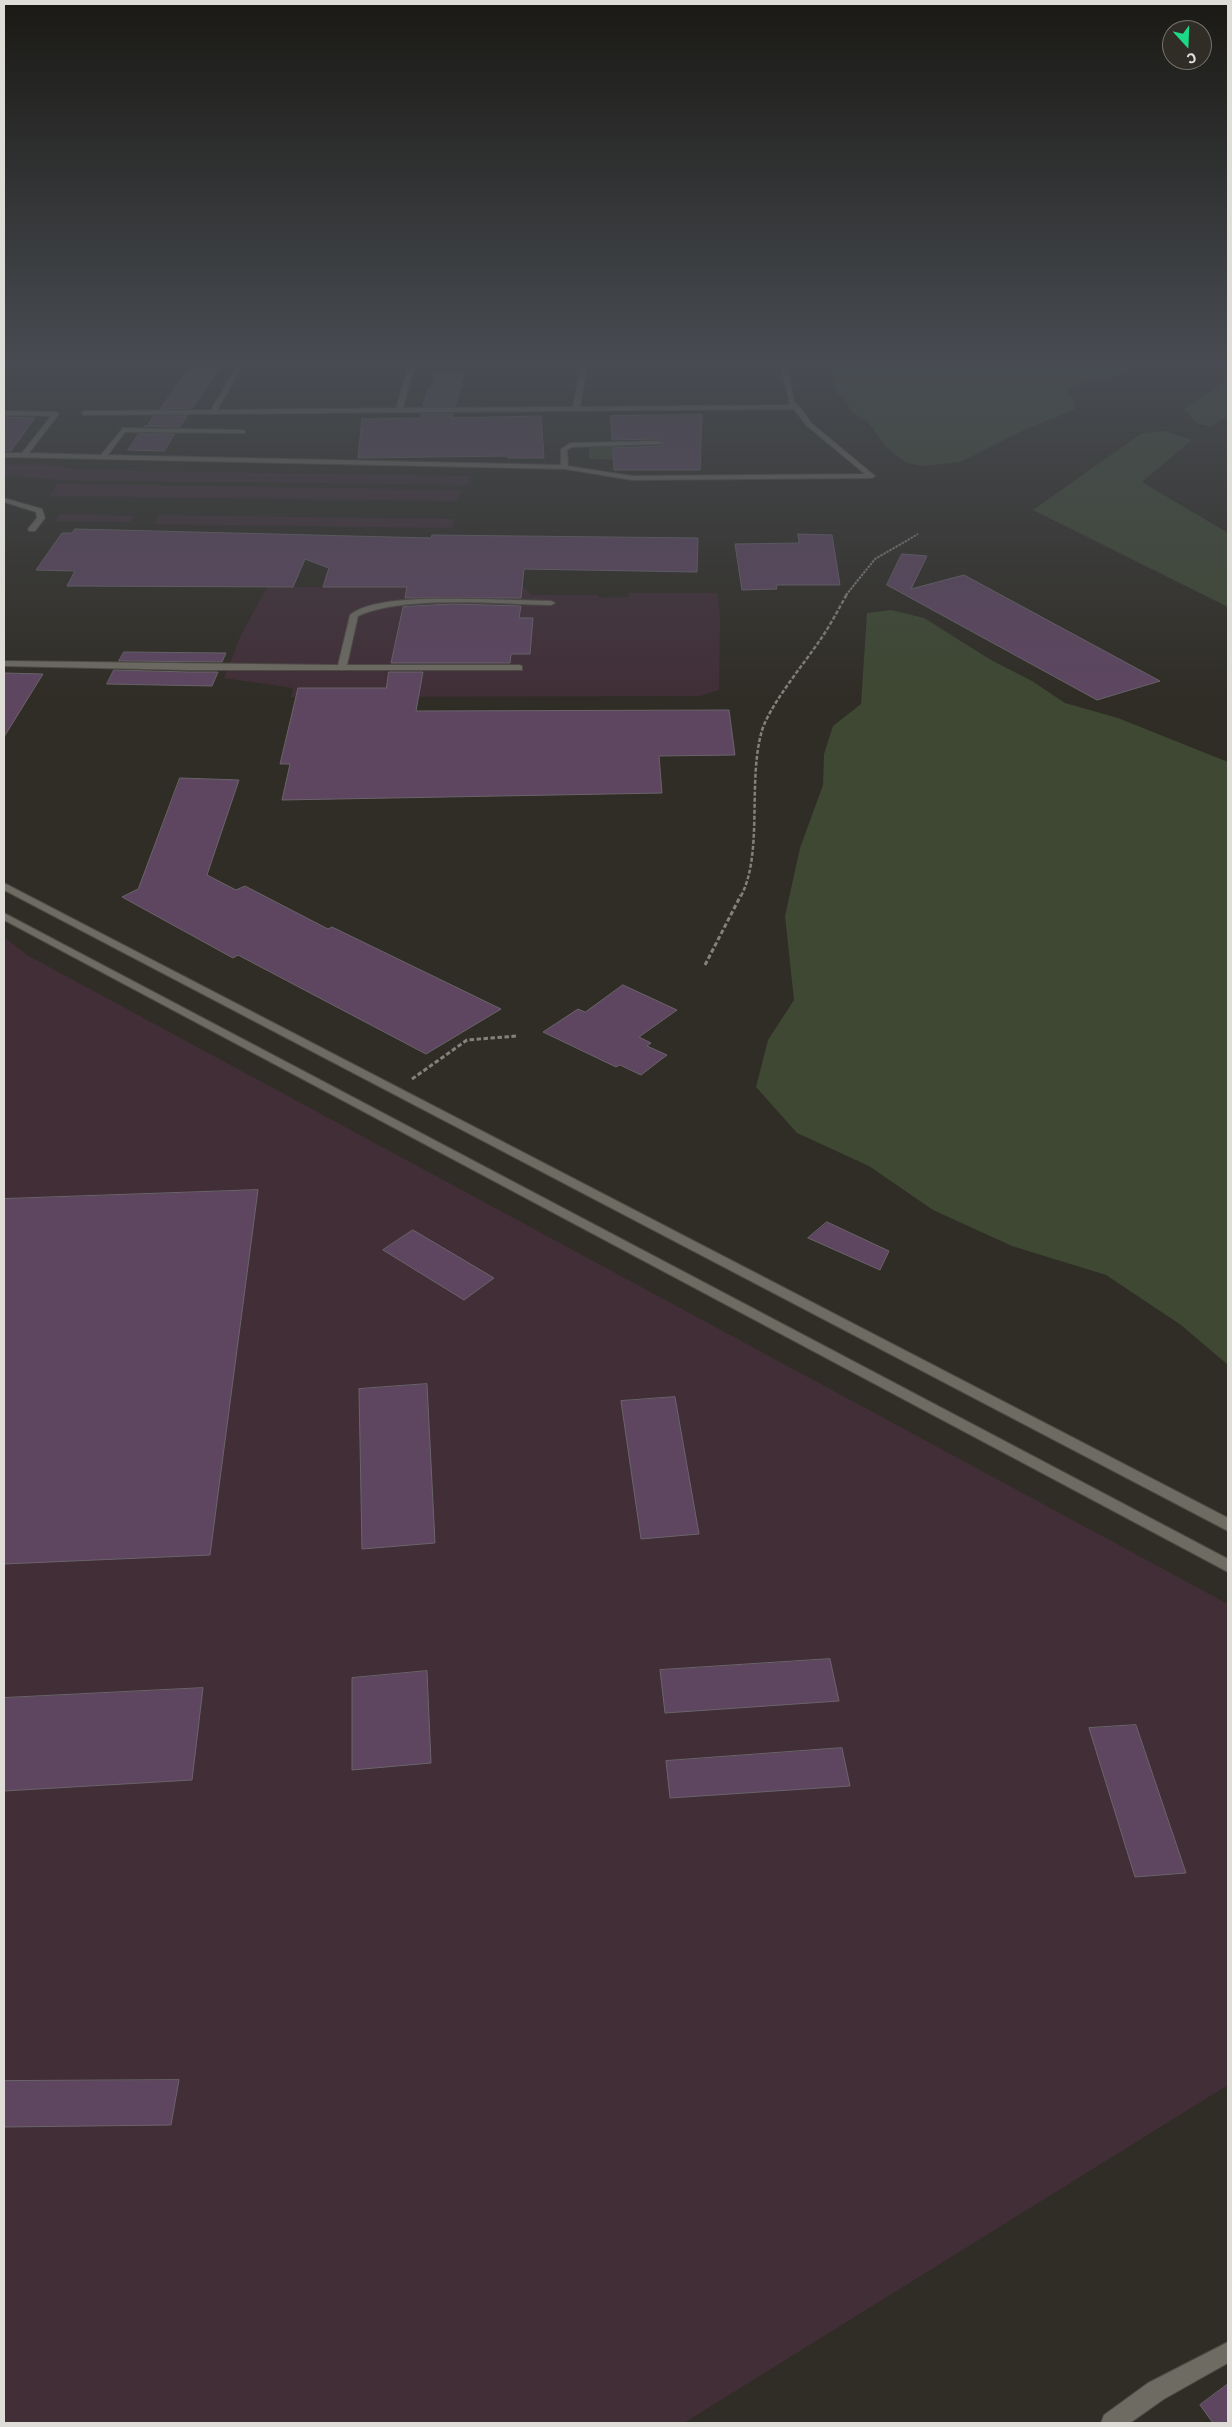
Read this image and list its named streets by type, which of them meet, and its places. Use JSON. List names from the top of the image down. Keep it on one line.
{"north":"bottom"}
